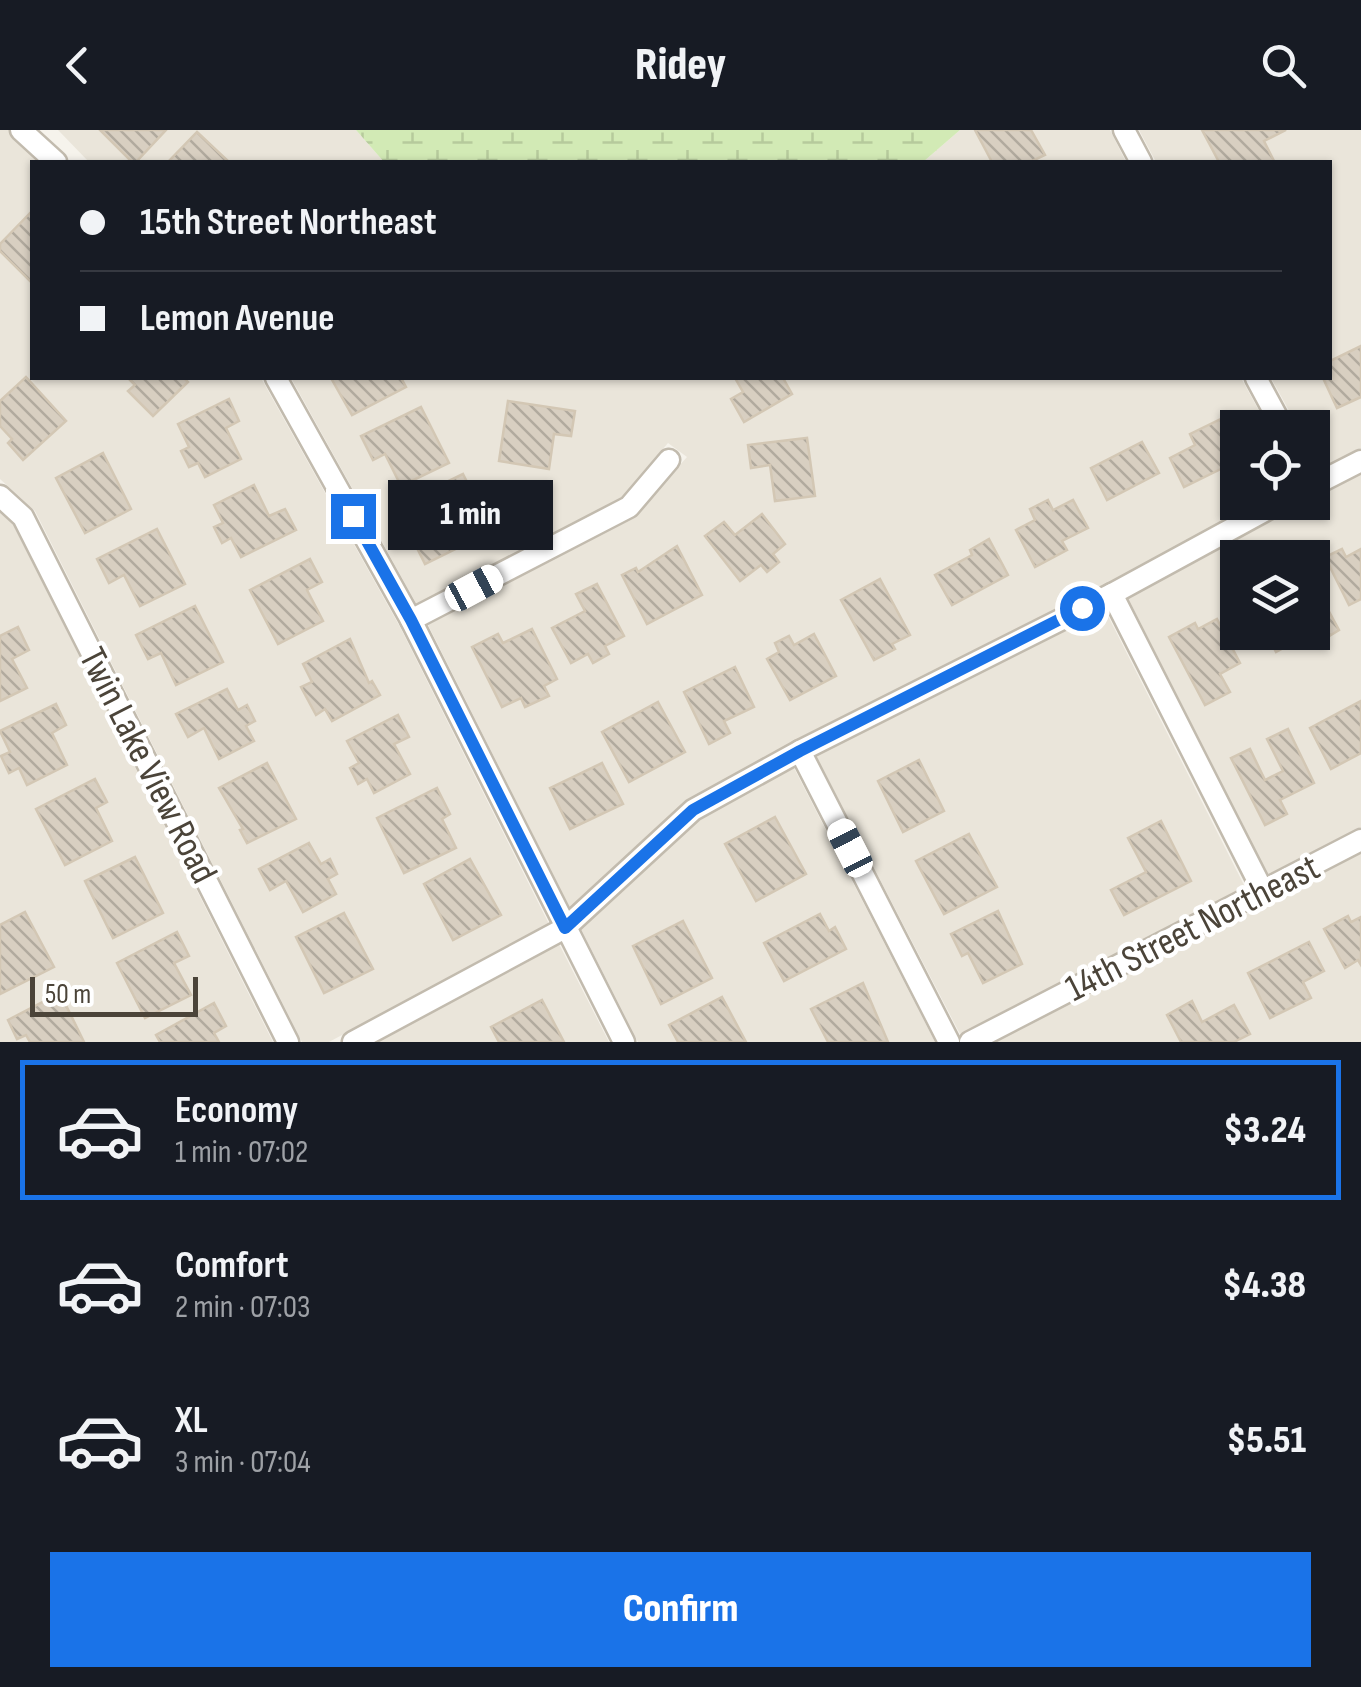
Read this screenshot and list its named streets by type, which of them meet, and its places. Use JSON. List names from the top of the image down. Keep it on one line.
{"streets":{"street":["Twin Lake View Road","14th Street Northeast"]},"scale_bar":"50 m","page":{"header":"Ridey","banner":["15th Street Northeast","Lemon Avenue"],"bubble":"1 min","scale":"50 m","list":[{"name":"Economy","note":"1 min · 07:02","value":"$3.24"},{"name":"Comfort","note":"2 min · 07:03","value":"$4.38"},{"name":"XL","note":"3 min · 07:04","value":"$5.51"}],"buttons":"Confirm"}}
